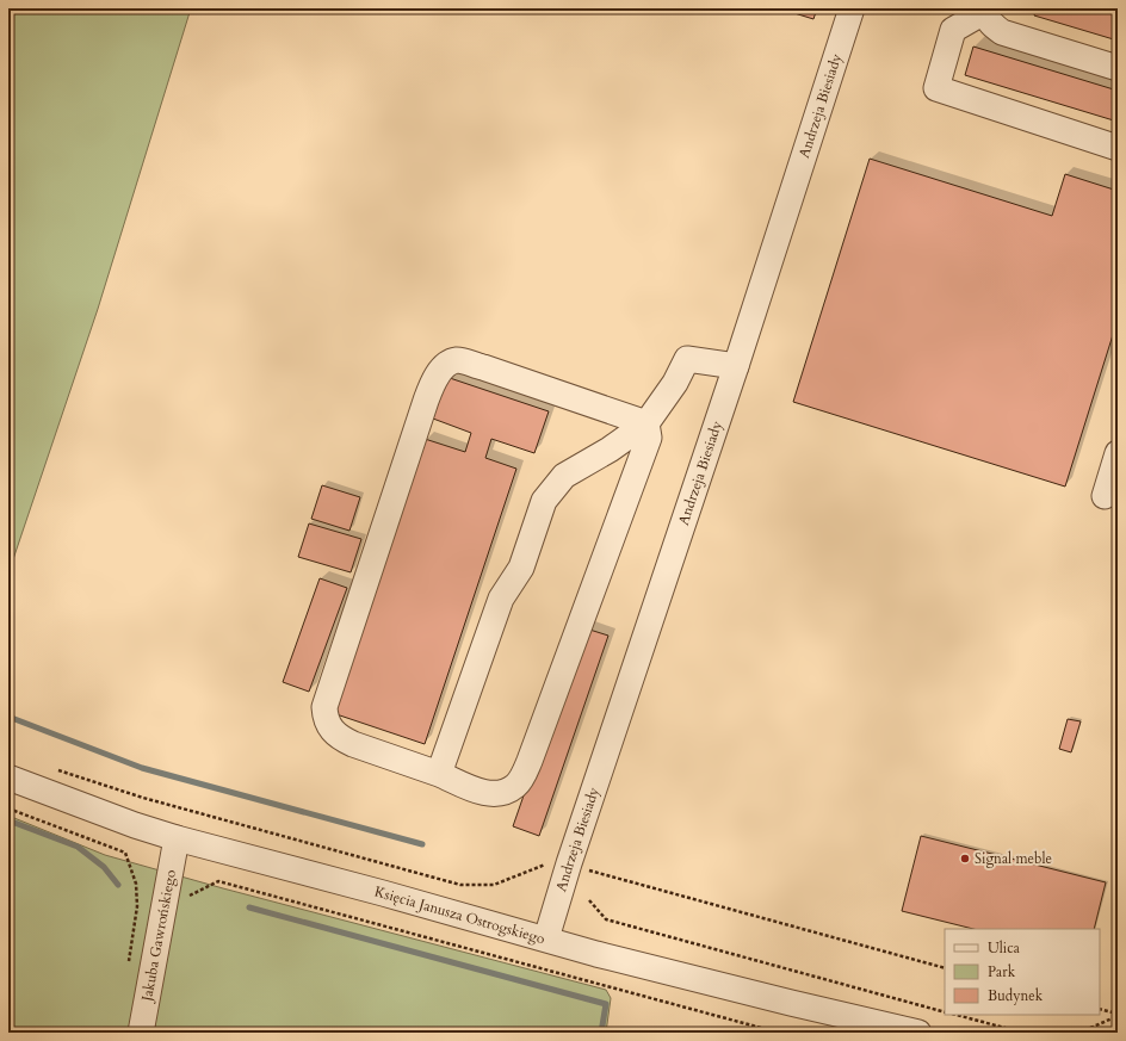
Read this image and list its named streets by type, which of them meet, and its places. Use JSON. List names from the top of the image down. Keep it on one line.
{"streets":{"street":["Andrzeja Biesiady","Księcia Janusza Ostrogskiego","Jakuba Gawrońskiego"]},"crossings":[["Andrzeja Biesiady","Księcia Janusza Ostrogskiego"],["Księcia Janusza Ostrogskiego","Jakuba Gawrońskiego"]],"places":["Signal meble"],"legend":["Ulica","Park","Budynek"]}
